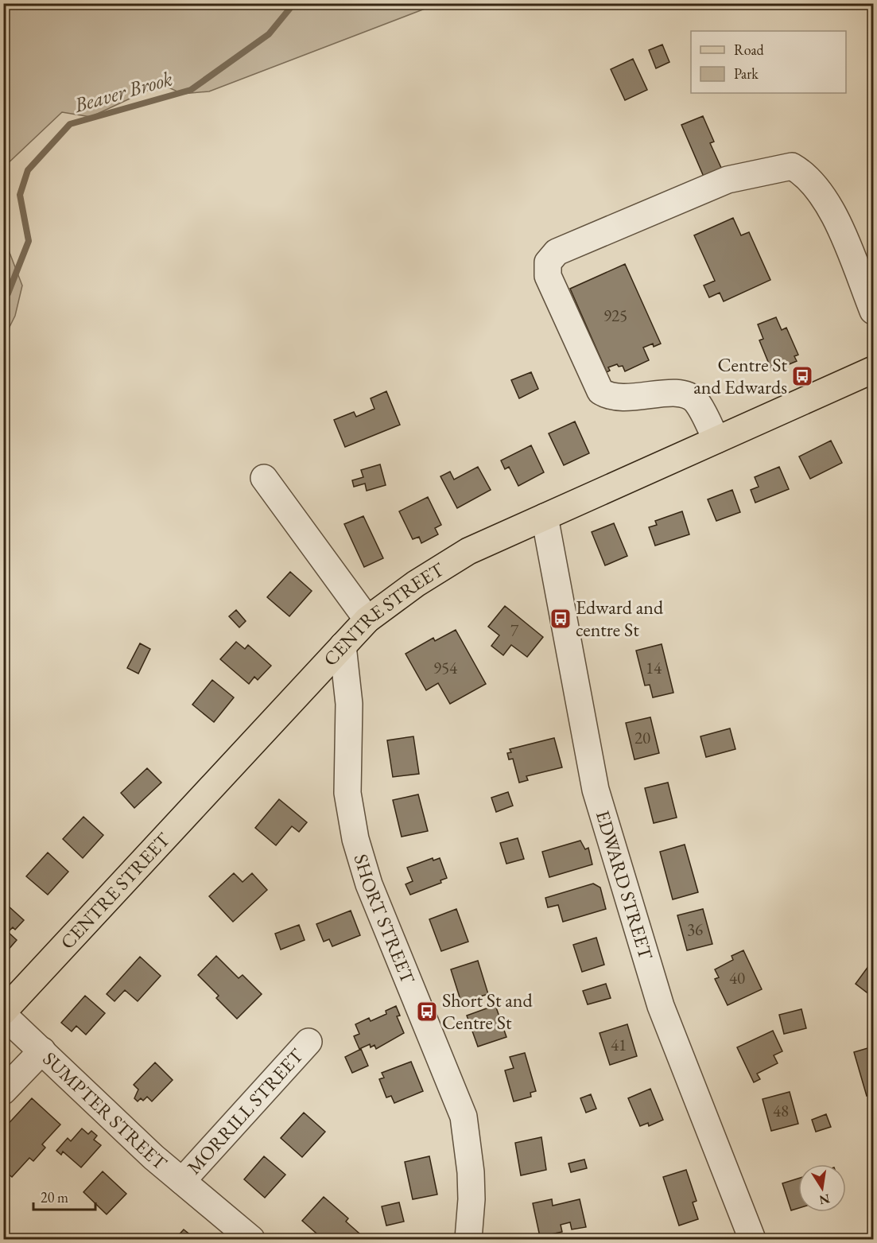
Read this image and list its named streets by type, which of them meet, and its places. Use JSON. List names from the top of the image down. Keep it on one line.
{"streets":{"main road":["CENTRE STREET"],"street":["EDWARD STREET","SHORT STREET","SUMPTER STREET","MORRILL STREET"]},"crossings":[["CENTRE STREET","EDWARD STREET"],["CENTRE STREET","SHORT STREET"],["CENTRE STREET","SUMPTER STREET"],["SUMPTER STREET","MORRILL STREET"]],"water":["Beaver Brook"],"places":{"bus stop":["Centre St and Edwards","Edward and centre St","Short St and Centre St"]},"house_numbers":["925","7","954","14","20","36","40","41","48"],"legend":["Road","Park"],"scale_bar":"20 m","north":"bottom"}
